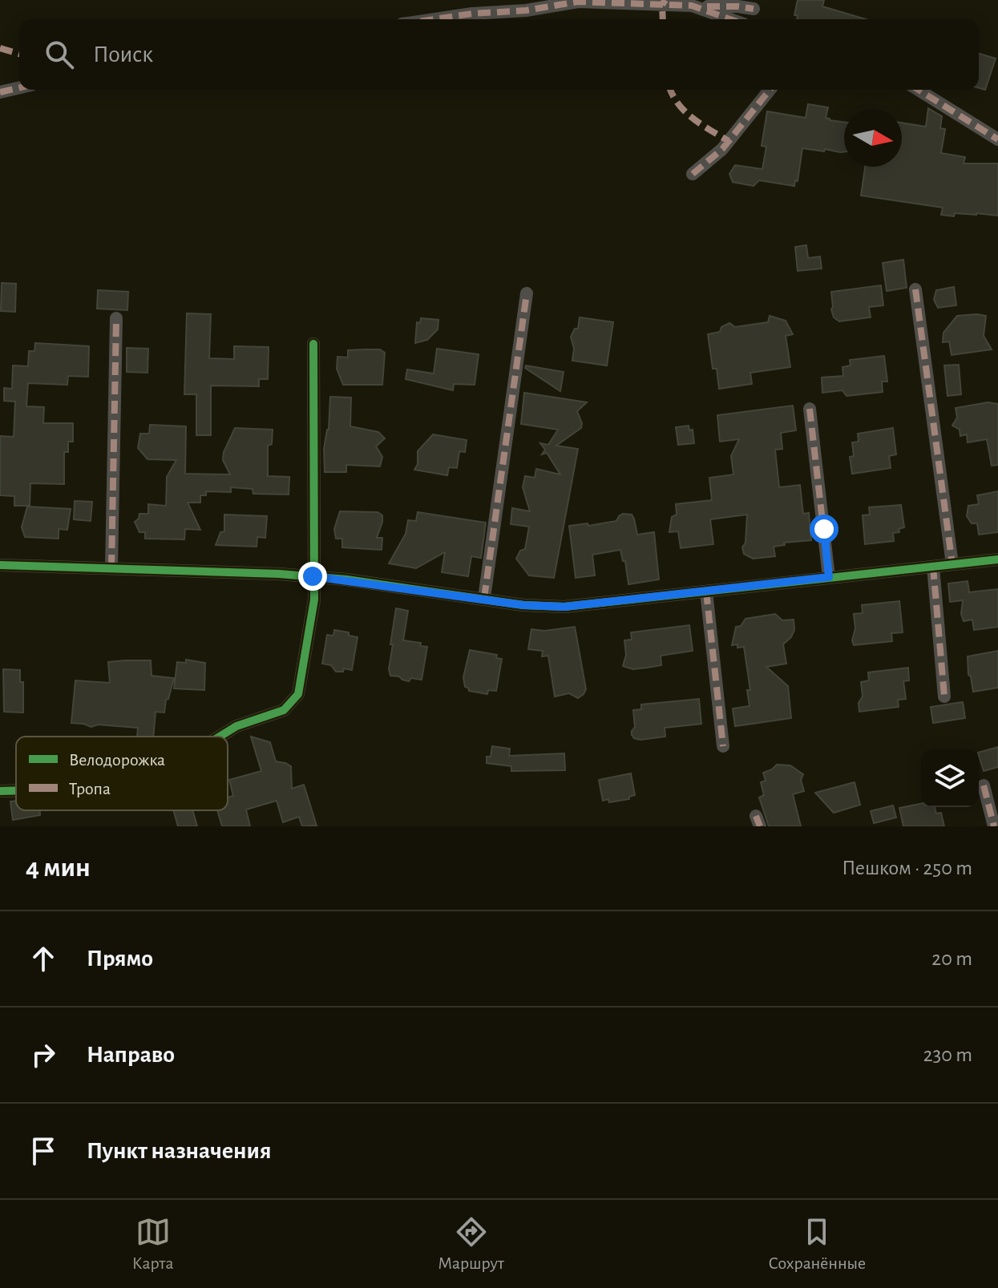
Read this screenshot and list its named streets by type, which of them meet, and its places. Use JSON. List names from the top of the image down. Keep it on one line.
{"legend":["Велодорожка","Тропа"],"north":"right","page":{"search":"Поиск","heading":["4 мин","Пешком · 250 m"],"list":[["Прямо","20 m"],["Направо","230 m"],"Пункт назначения"],"nav":["Карта","Маршрут","Сохранённые"]}}
